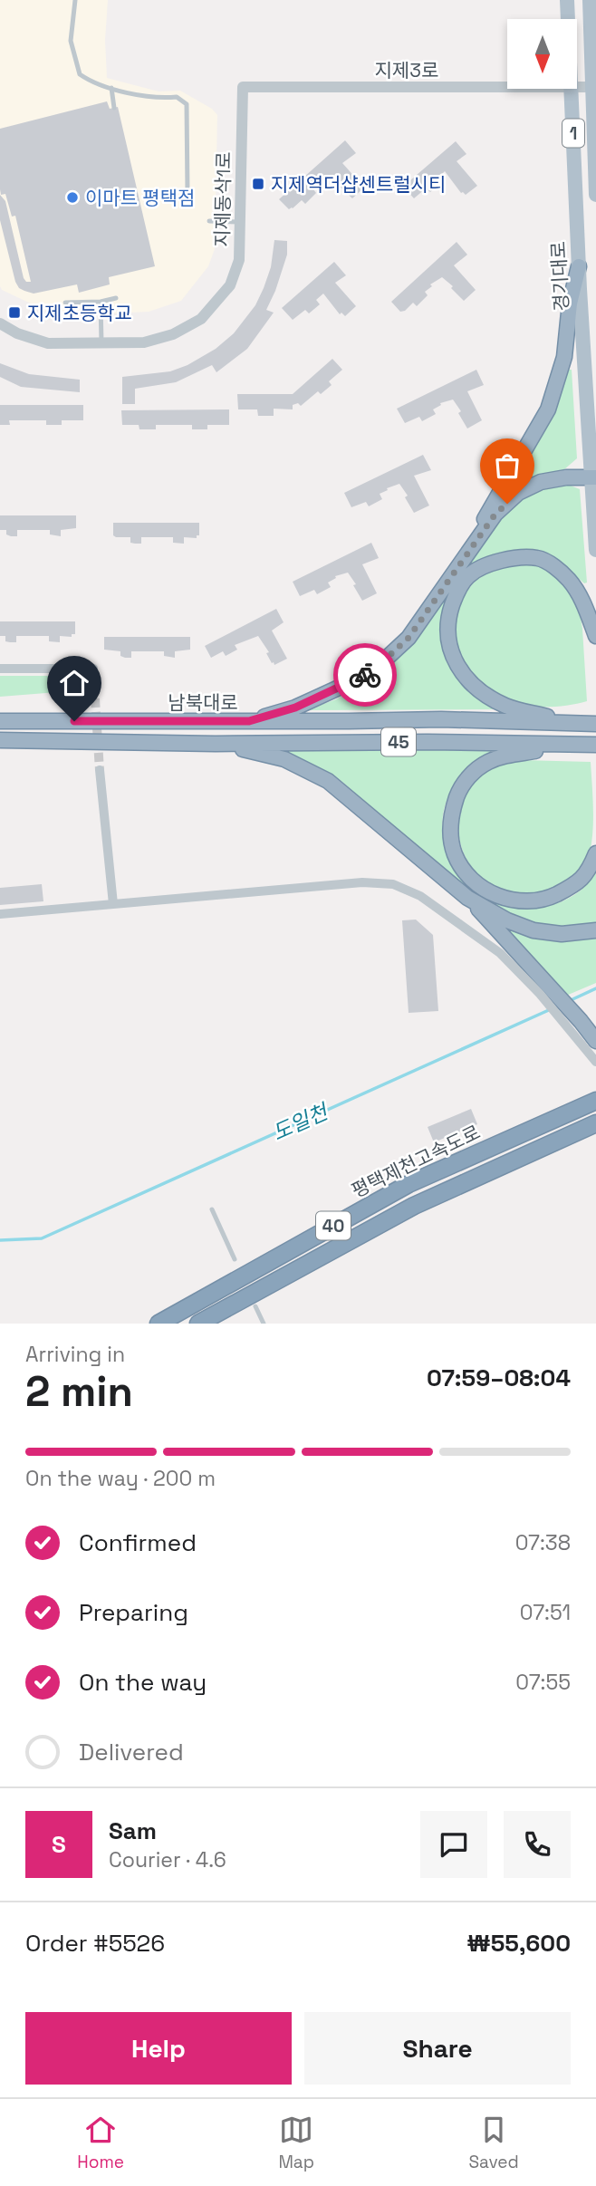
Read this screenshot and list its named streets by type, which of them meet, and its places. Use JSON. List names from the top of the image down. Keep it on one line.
{"streets":{"highway":["남북대로","45","평택제천고속도로","40"],"main road":["1","경기대로"],"street":["지제3로","지제동삭1로"]},"crossings":[["지제3로","1"],["지제3로","지제동삭1로"]],"water":["도일천"],"places":{"transit":["지제역더샵센트럴시티","지제초등학교"],"other":["이마트 평택점"]},"north":"bottom","page":{"heading":["2 min","Arriving in","07:59–08:04"],"panel":["Sam","Courier · 4.6","Order #5526","₩55,600"],"bar":"On the way · 200 m","list":[["Confirmed","07:38"],["Preparing","07:51"],["On the way","07:55"],"Delivered"],"round":"S","buttons":["Help","Share"],"tabs":["Home","Map","Saved"]}}
